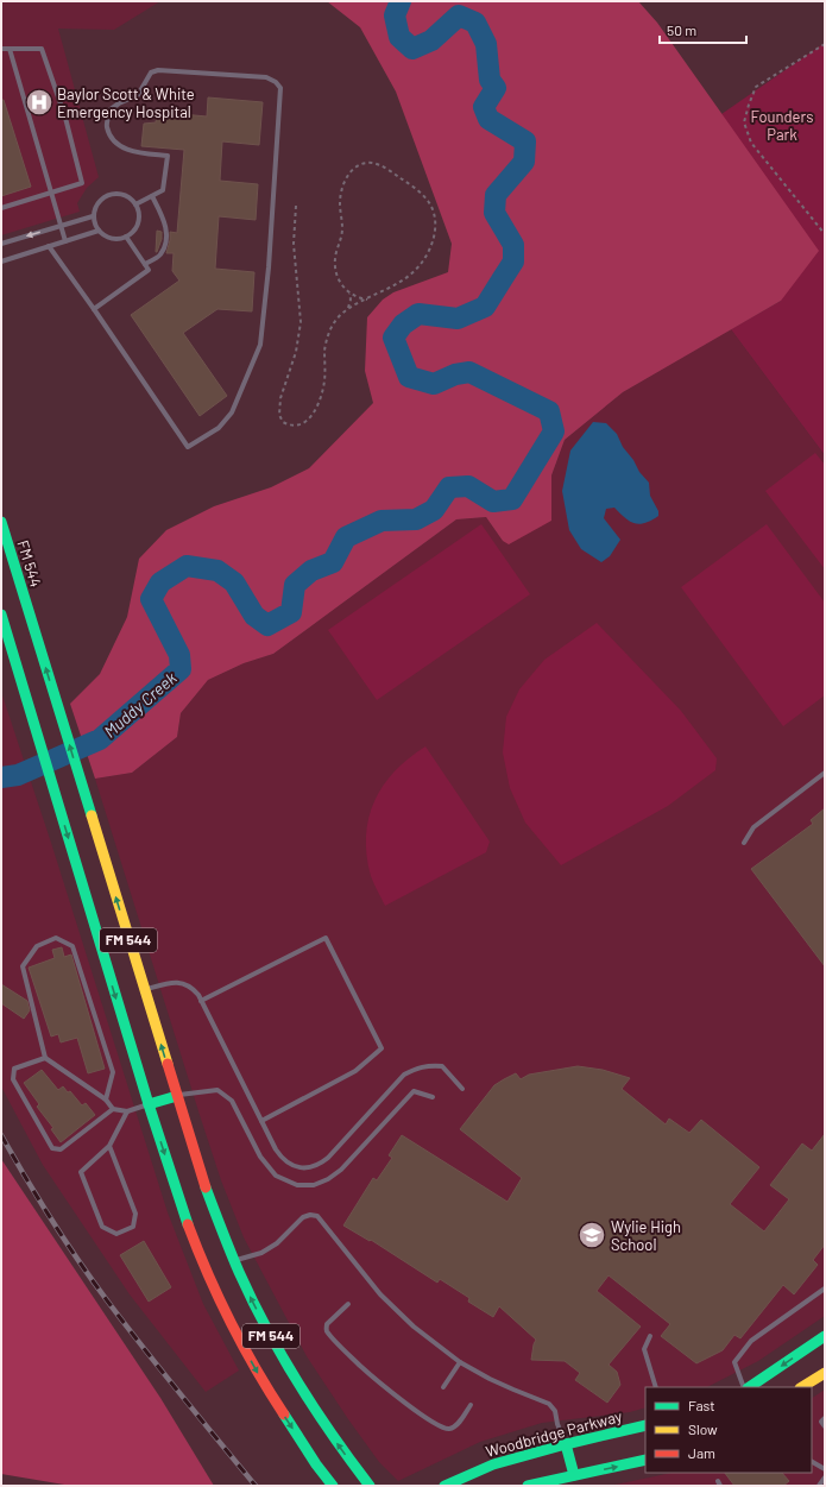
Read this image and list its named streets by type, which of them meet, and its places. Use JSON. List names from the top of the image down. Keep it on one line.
{"streets":{"main road":["FM 544","Woodbridge Parkway"]},"water":["Muddy Creek"],"parks":["Founders Park"],"places":{"hospital":["Baylor Scott & White Emergency Hospital"],"school or university":["Wylie High School"]},"legend":["Fast","Slow","Jam"],"scale_bar":"50 m"}
